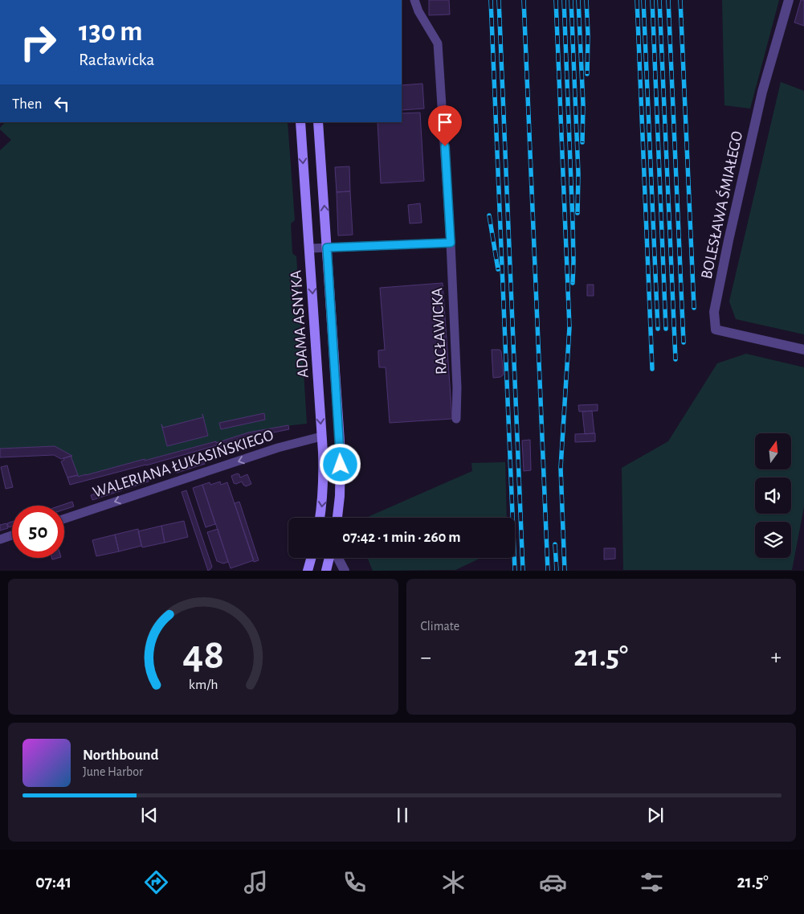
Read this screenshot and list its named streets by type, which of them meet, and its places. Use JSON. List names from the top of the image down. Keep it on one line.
{"streets":{"main road":["ADAMA ASNYKA"],"street":["BOLESŁAWA ŚMIAŁEGO","RACŁAWICKA","WALERIANA ŁUKASIŃSKIEGO"]},"crossings":[["ADAMA ASNYKA","WALERIANA ŁUKASIŃSKIEGO"]],"one_way":["WALERIANA ŁUKASIŃSKIEGO"],"north":"top","page":{"turn":["130 m","Racławicka"],"then":"Then","limit":"50","trip":"07:42 · 1 min · 260 m","tile":"Climate","heat":["−","21.5°","+"],"song":["Northbound","June Harbor"],"tabs":["07:41","21.5°"],"gauge":["48","km/h"]}}
